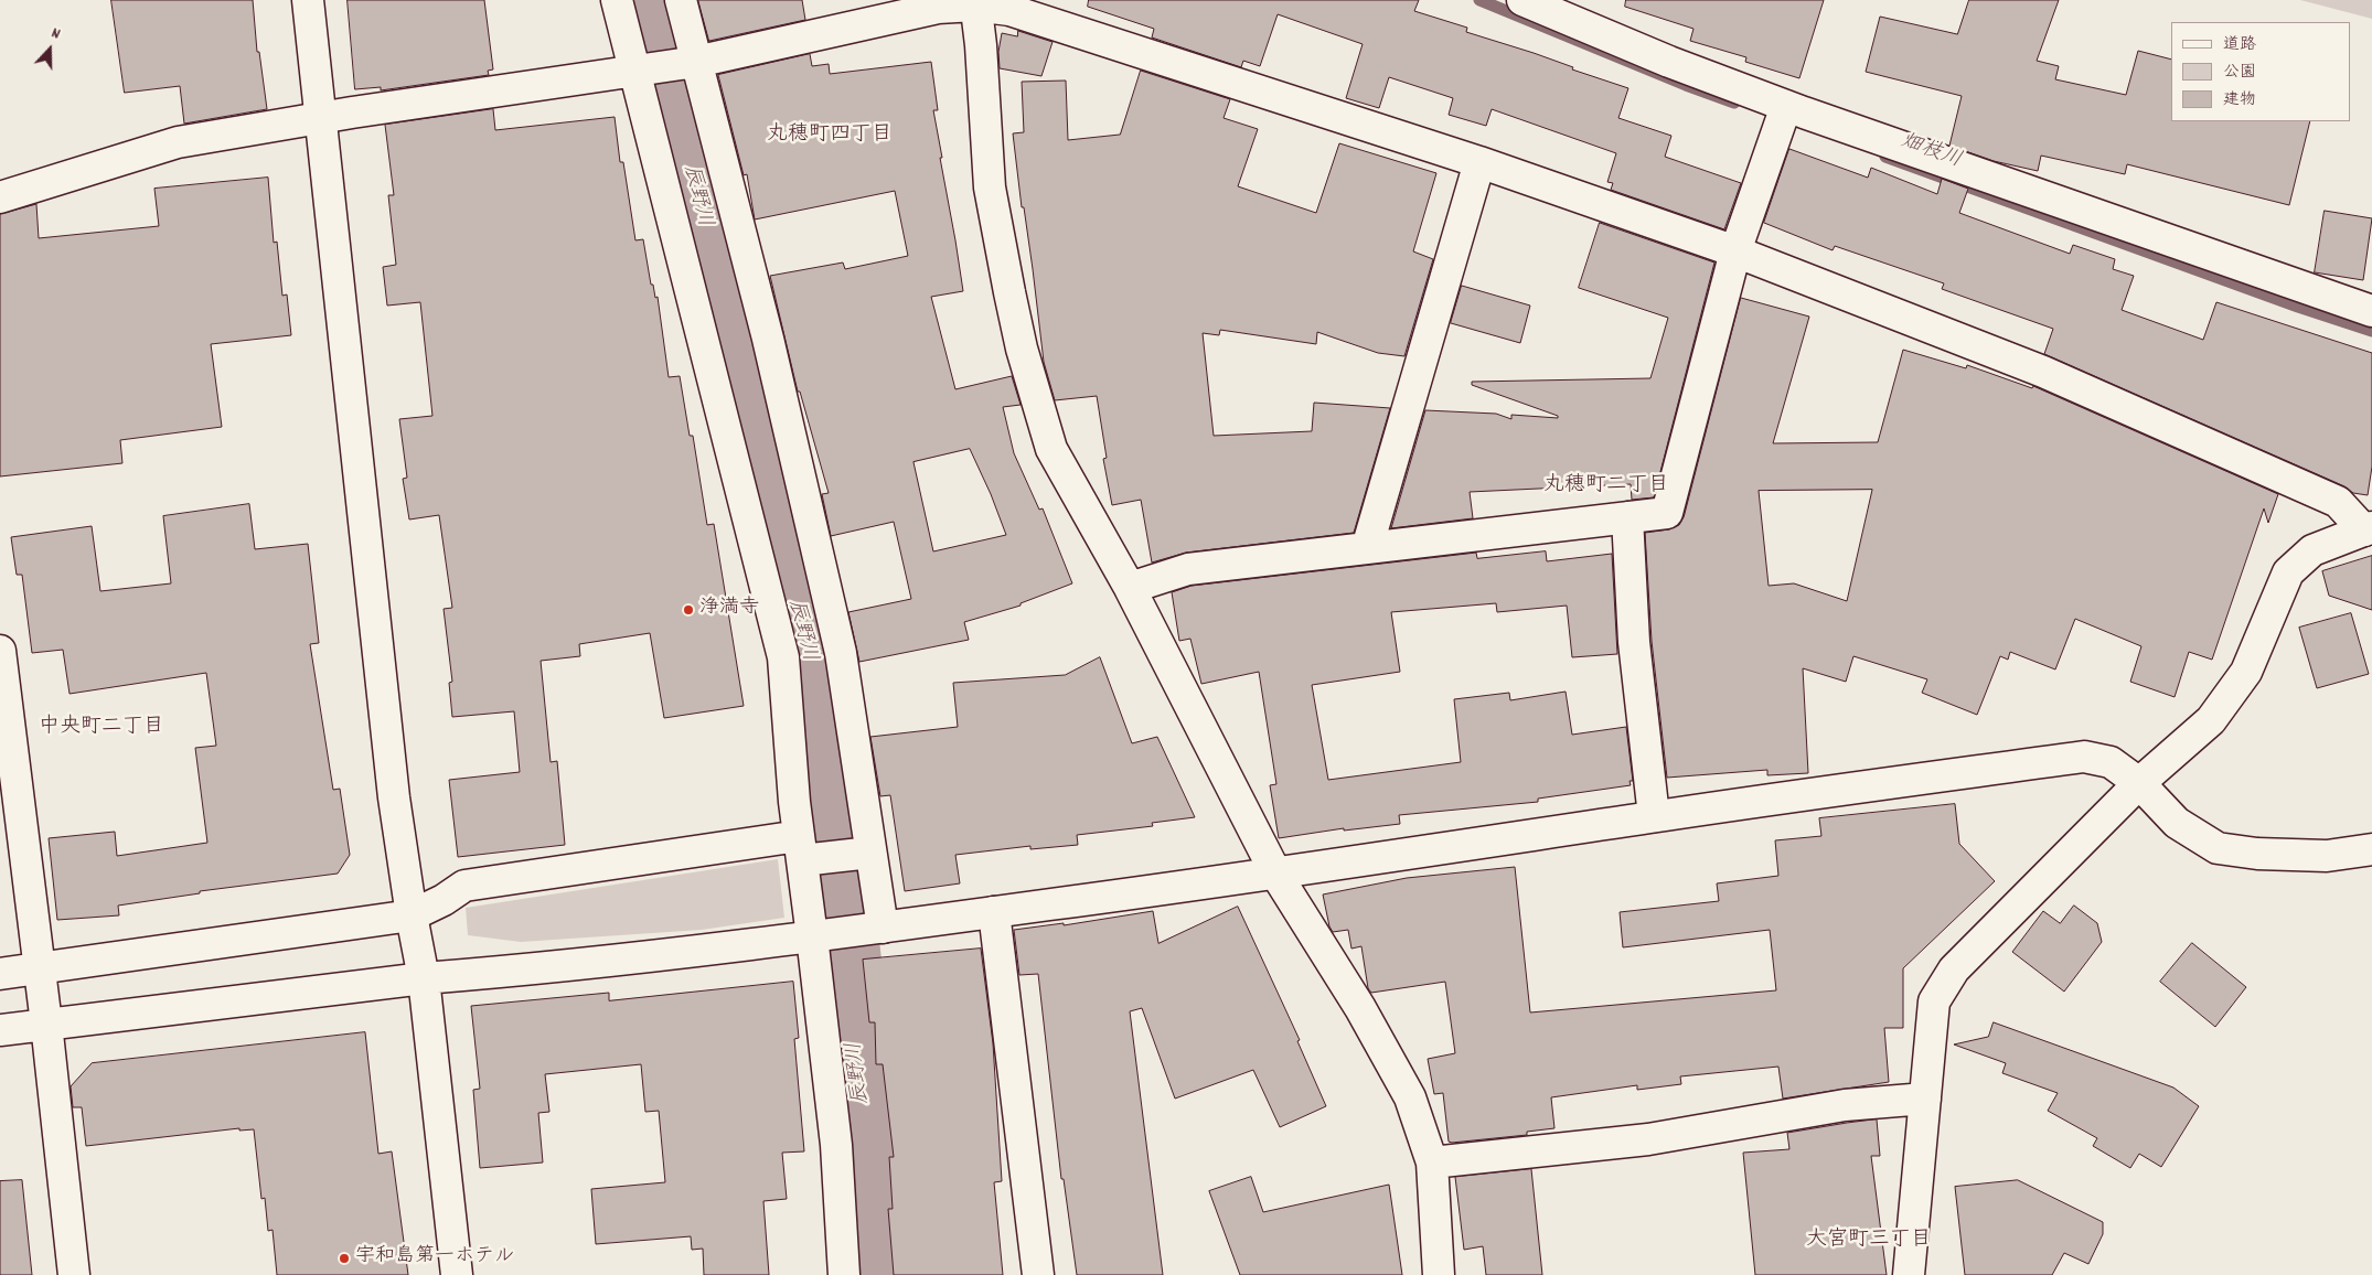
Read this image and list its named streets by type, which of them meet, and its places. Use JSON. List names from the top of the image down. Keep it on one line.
{"districts":["丸穂町四丁目","丸穂町二丁目","中央町二丁目","大宮町三丁目"],"water":["畑枝川","辰野川"],"places":["浄満寺","宇和島第一ホテル"],"legend":["道路","公園","建物"],"north":"top"}
